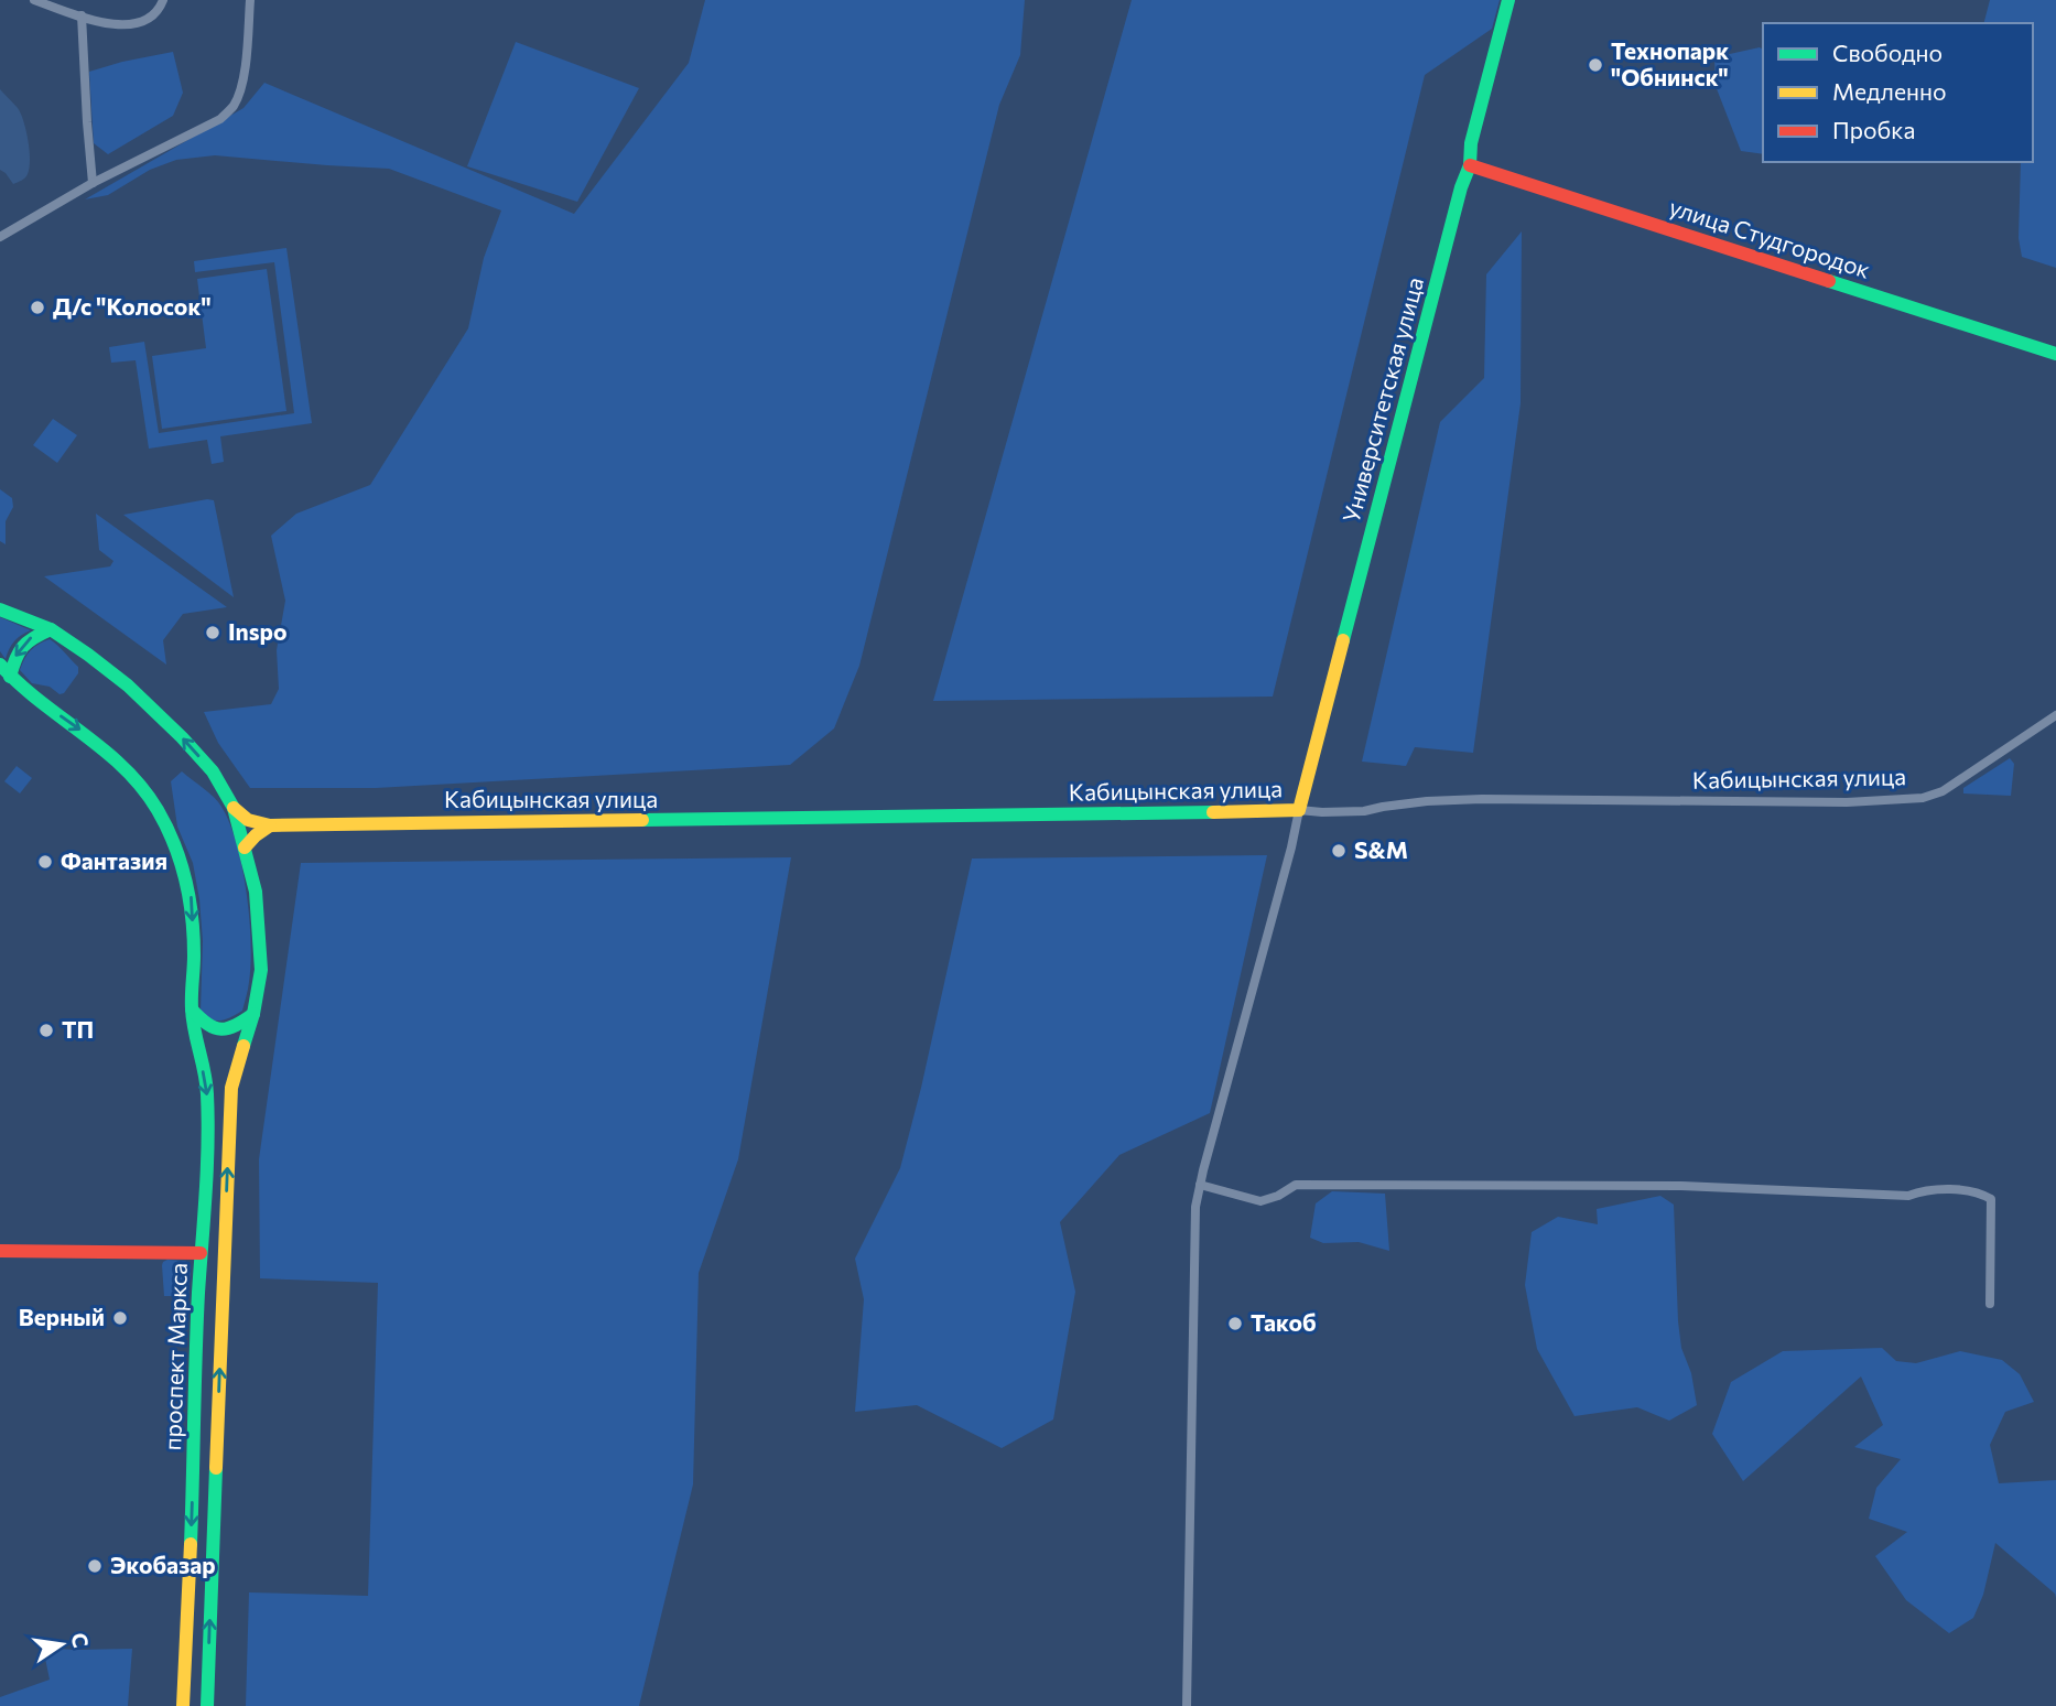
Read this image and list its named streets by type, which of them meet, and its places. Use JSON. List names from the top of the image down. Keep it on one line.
{"streets":{"main road":["улица Студгородок","Университетская улица","Кабицынская улица","проспект Маркса"]},"crossings":[["улица Студгородок","Университетская улица"],["Университетская улица","Кабицынская улица"]],"places":["Технопарк \"Обнинск\"","Д/с \"Колосок\"","Inspo","S&M","Фантазия","ТП","Верный","Такоб","Экобазар"],"legend":["Свободно","Медленно","Пробка"],"north":"right"}
